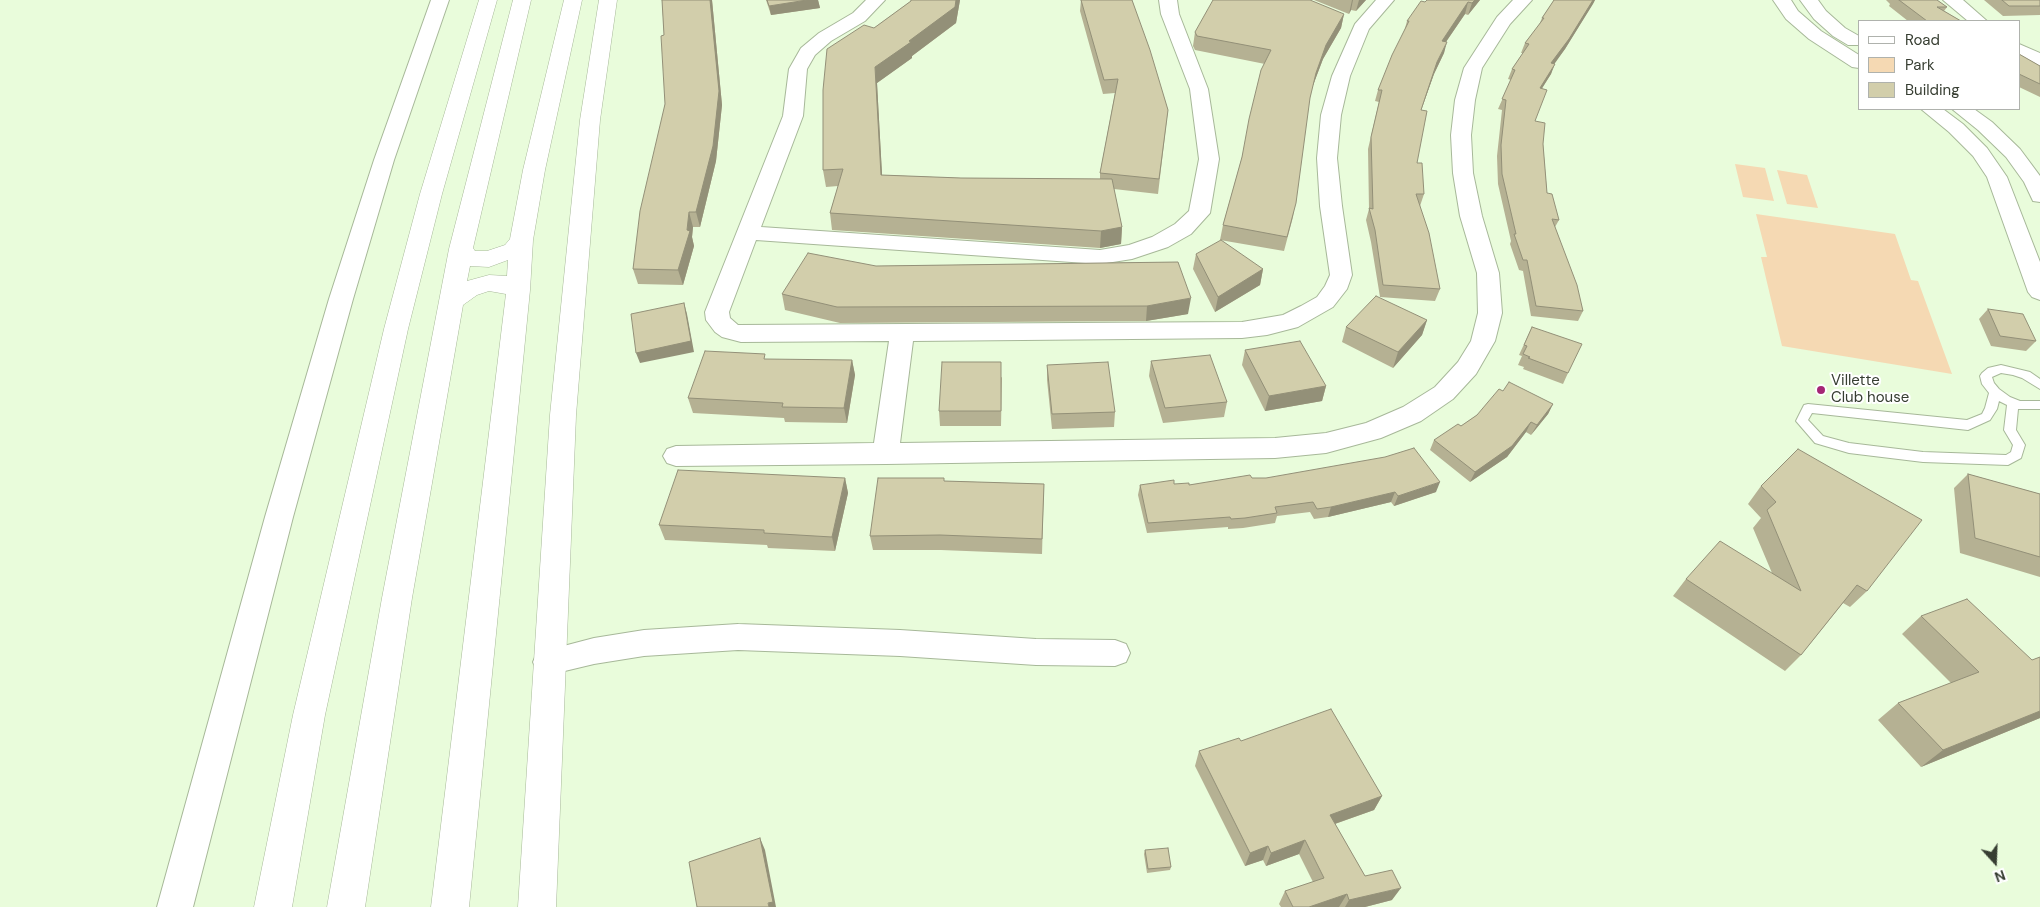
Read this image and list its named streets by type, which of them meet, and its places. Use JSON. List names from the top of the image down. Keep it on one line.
{"places":["Villette Club house"],"legend":["Road","Park","Building"],"north":"bottom"}
